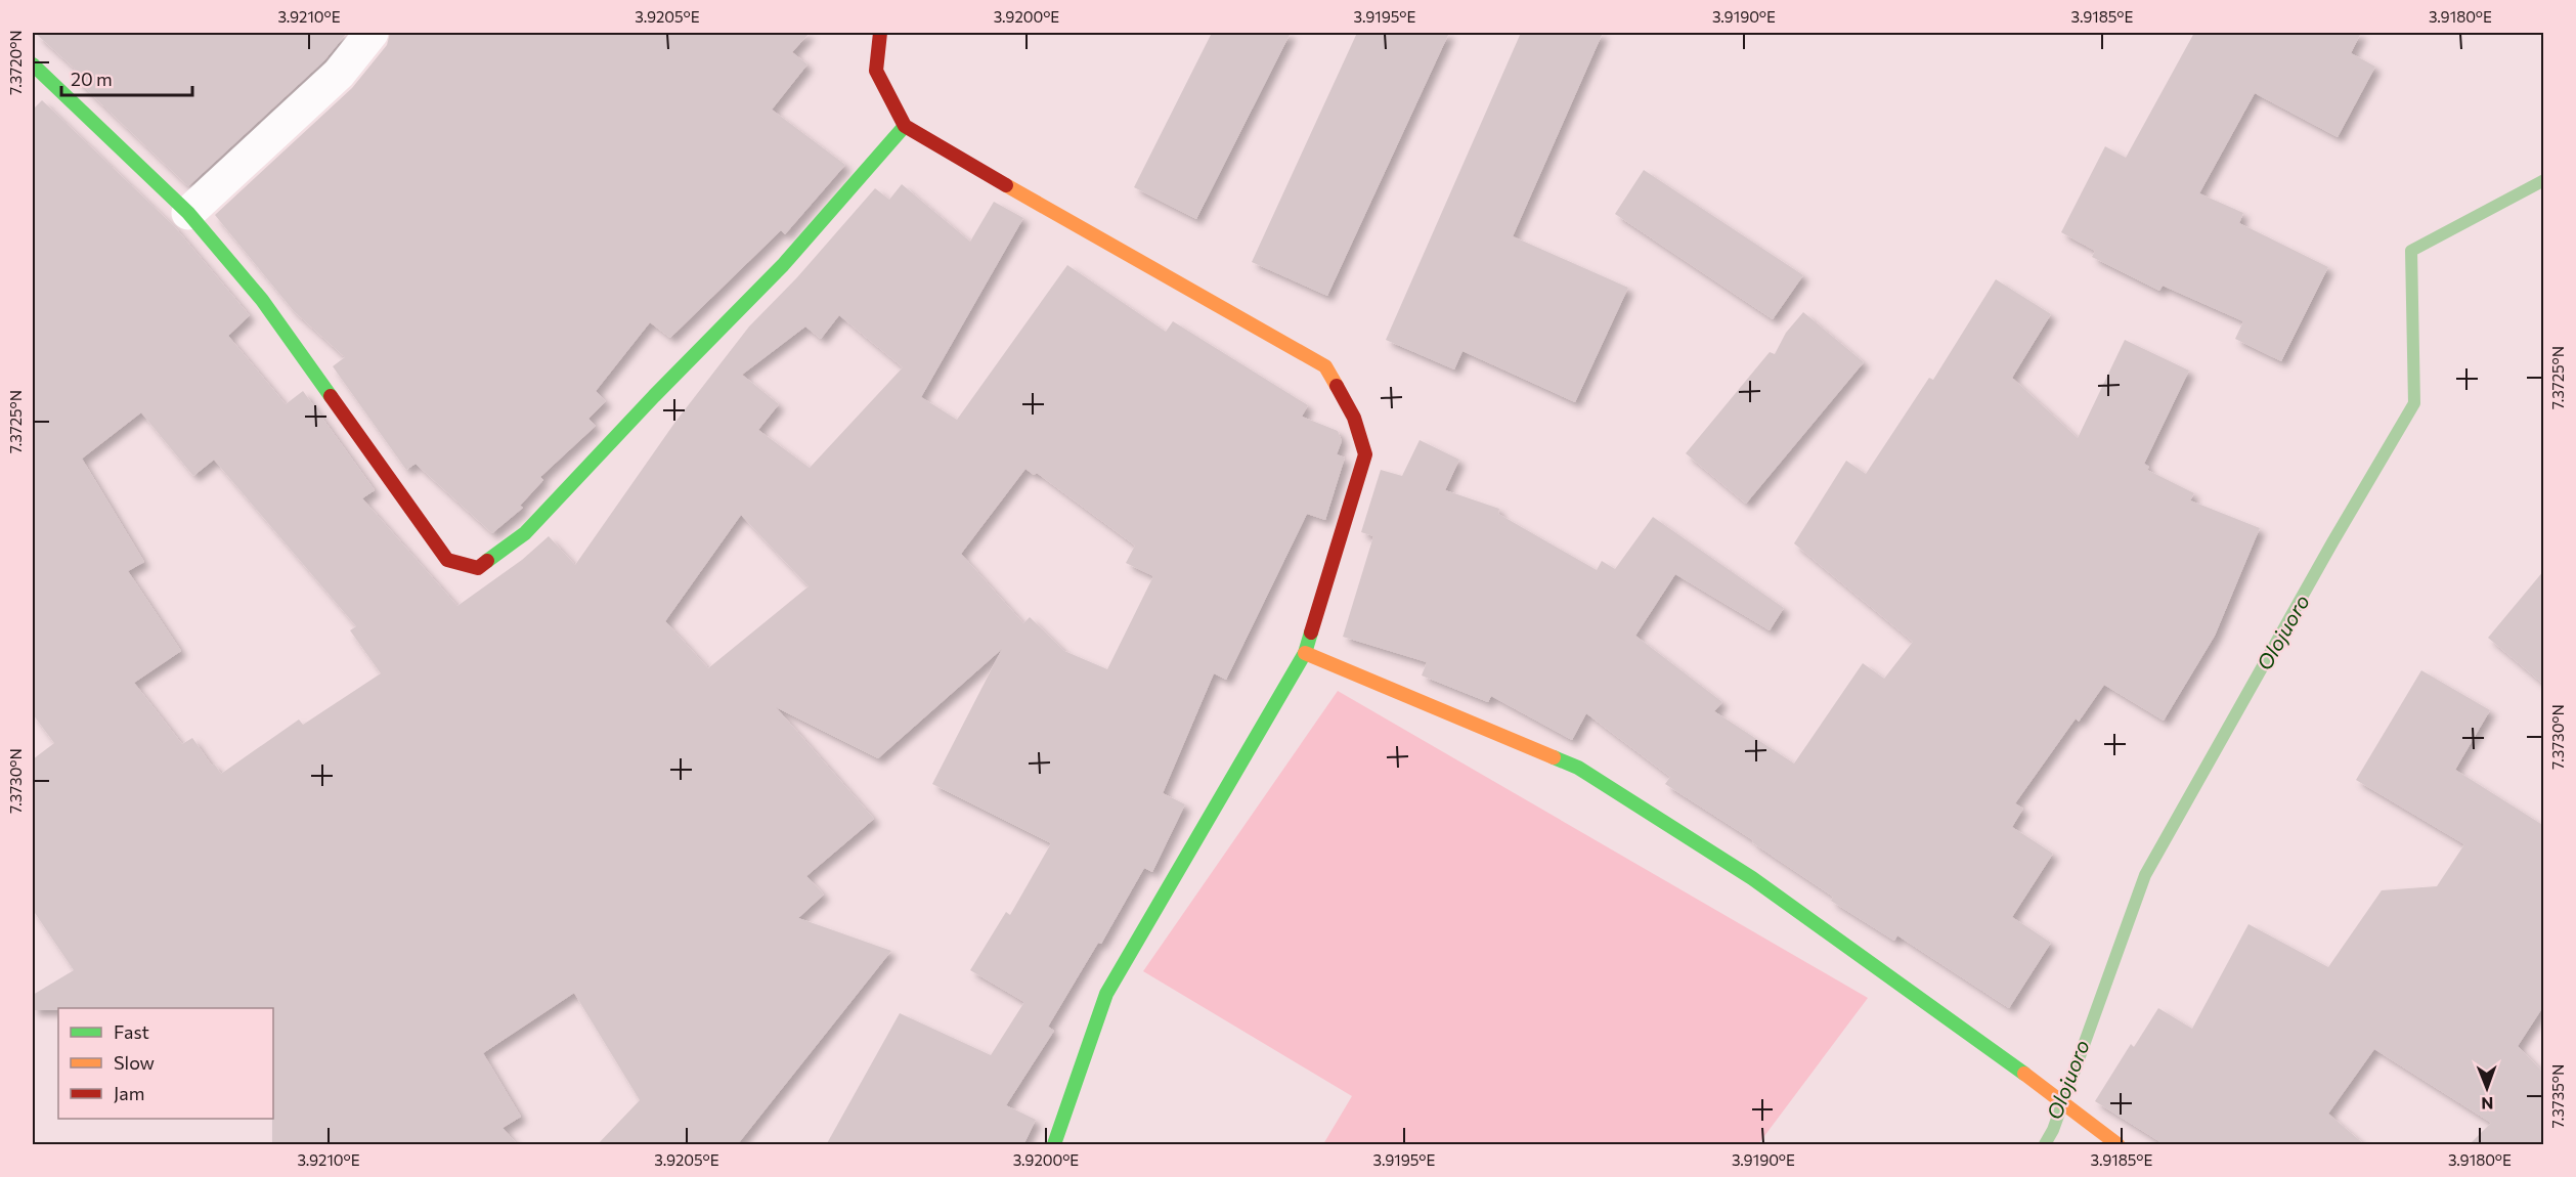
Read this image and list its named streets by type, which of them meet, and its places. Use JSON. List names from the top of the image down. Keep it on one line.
{"water":["Olojuoro"],"legend":["Fast","Slow","Jam"],"scale_bar":"20 m","north":"bottom","coordinates":["3.9210°E","3.9205°E","3.9200°E","3.9195°E","3.9190°E","3.9185°E","3.9180°E","7.3720°N","7.3725°N","7.3730°N","7.3735°N"]}
